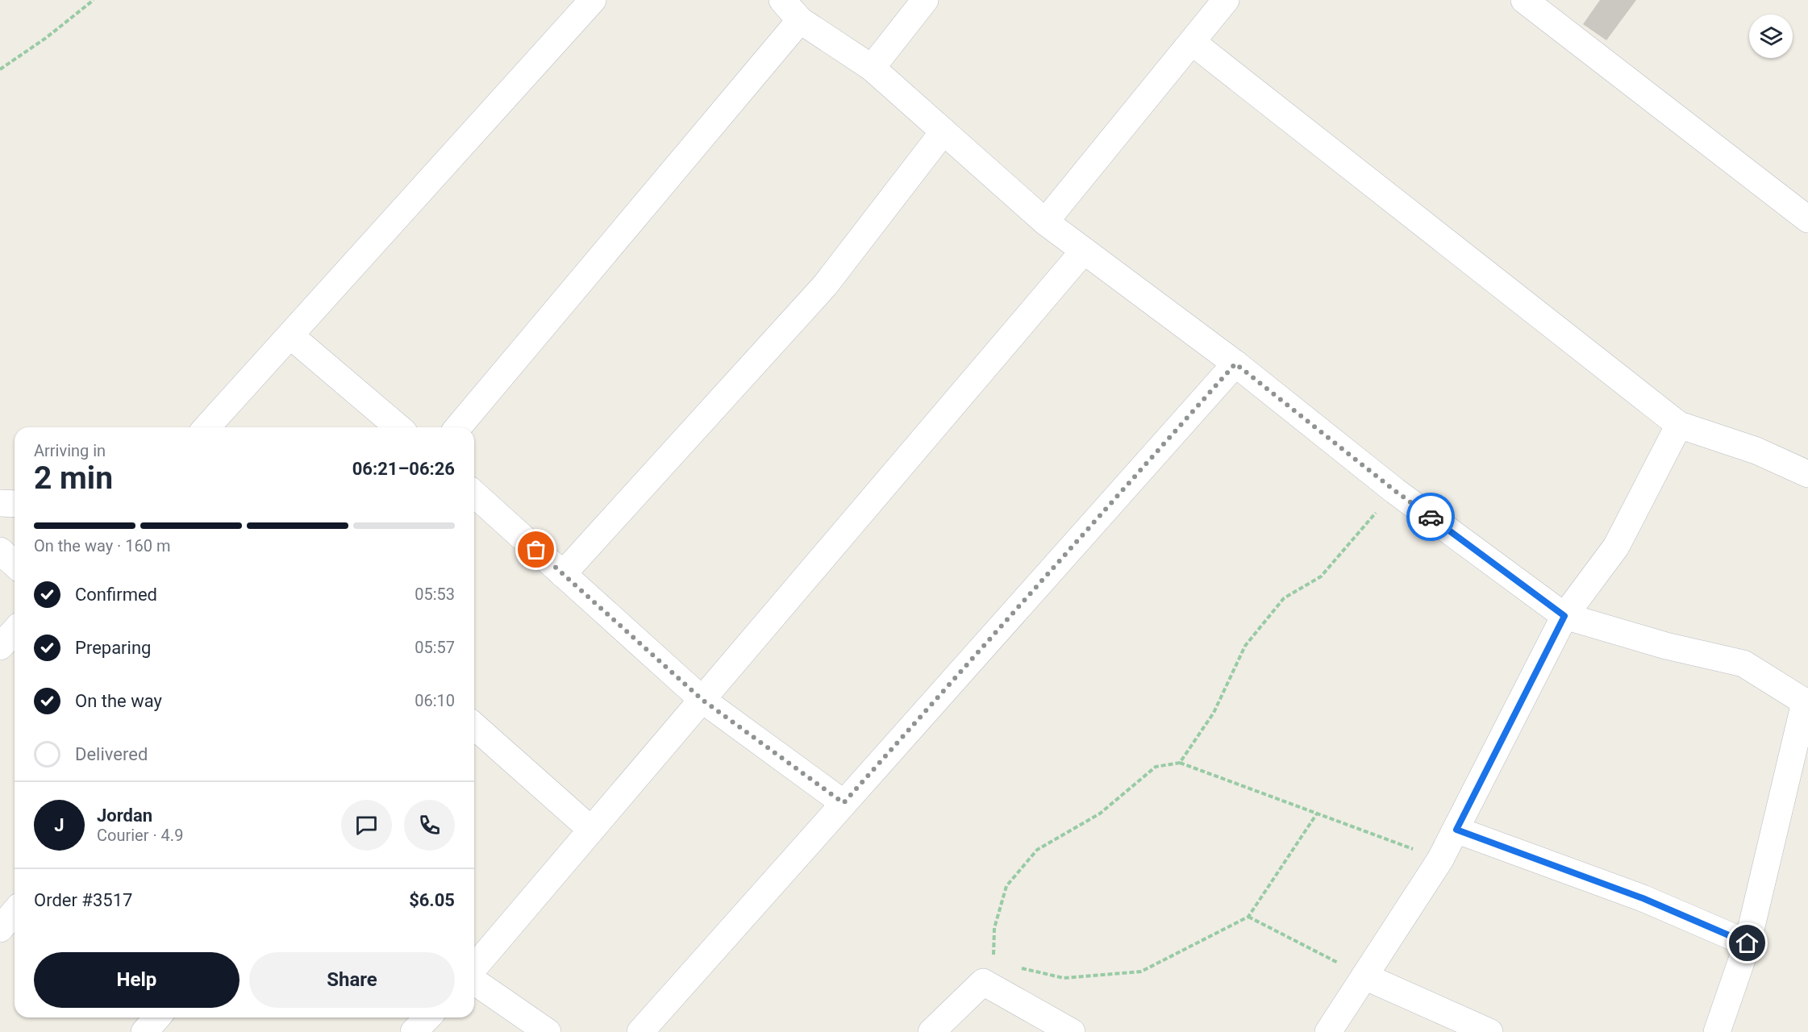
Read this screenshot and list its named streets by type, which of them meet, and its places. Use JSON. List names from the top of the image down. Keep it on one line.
{"page":{"heading":["2 min","Arriving in","06:21–06:26"],"panel":["Jordan","Courier · 4.9","Order #3517","$6.05"],"bar":"On the way · 160 m","list":[["Confirmed","05:53"],["Preparing","05:57"],["On the way","06:10"],"Delivered"],"round":"J","buttons":["Help","Share"]}}
